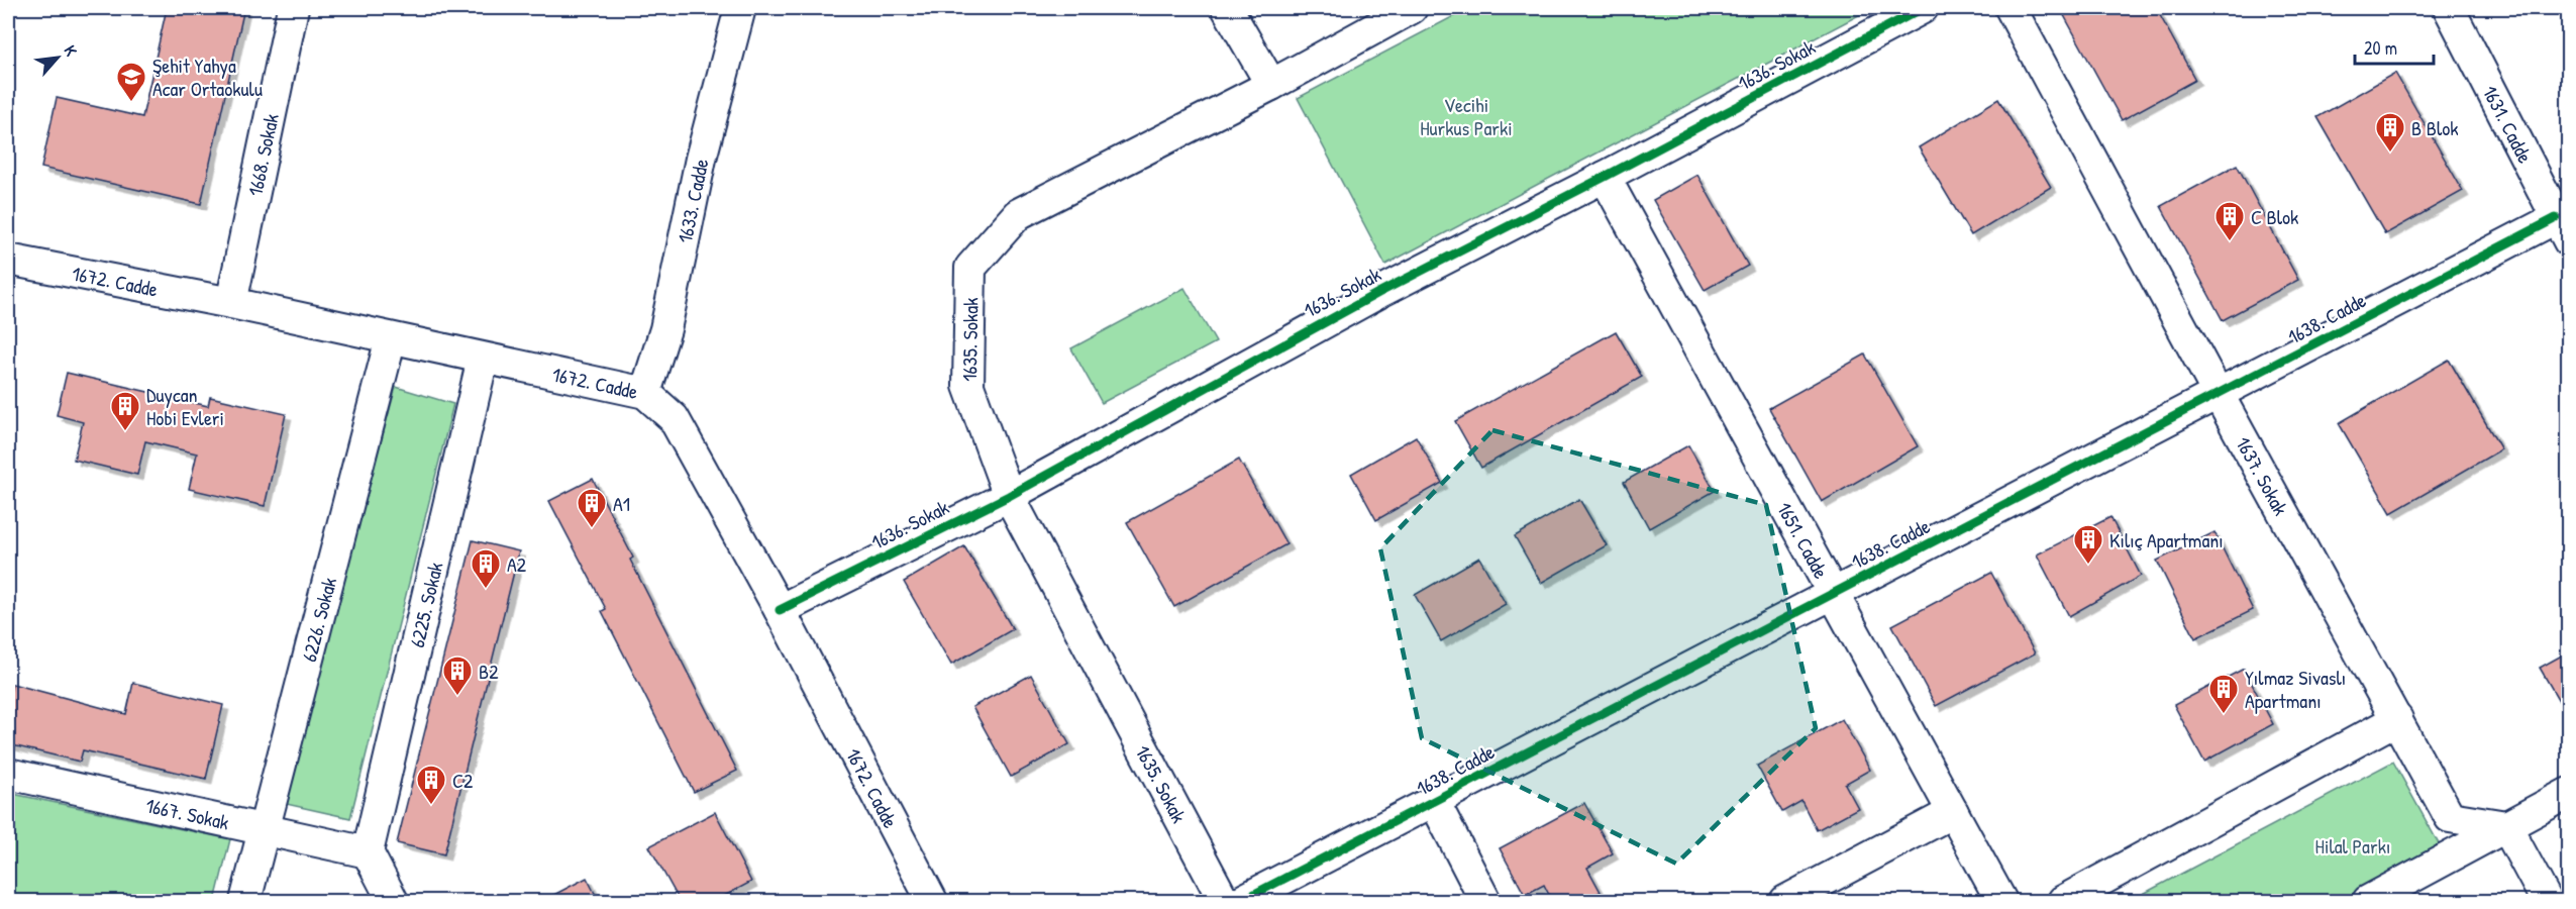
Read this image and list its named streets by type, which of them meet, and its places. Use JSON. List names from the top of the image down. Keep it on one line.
{"streets":{"street":["1636. Sokak","1631. Cadde","1668. Sokak","1633. Cadde","1672. Cadde","1638. Cadde","1635. Sokak","1637. Sokak","1651. Cadde","6225. Sokak","6226. Sokak","1667. Sokak"]},"crossings":[["1636. Sokak","1672. Cadde"],["1636. Sokak","1635. Sokak"],["1636. Sokak","1651. Cadde"],["1631. Cadde","1638. Cadde"],["1668. Sokak","1672. Cadde"],["1633. Cadde","1672. Cadde"],["1672. Cadde","6225. Sokak"],["1672. Cadde","6226. Sokak"],["1638. Cadde","1637. Sokak"],["1638. Cadde","1651. Cadde"],["6225. Sokak","1667. Sokak"],["6226. Sokak","1667. Sokak"]],"parks":["Vecihi Hurkus Parki","Hilal Parkı"],"places":{"school or university":["Şehit Yahya Acar Ortaokulu"],"building":["B Blok","C Blok","Duycan Hobi Evleri","A1","Kılıç Apartmanı","A2","B2","Yılmaz Sivaslı Apartmanı","C2"]},"scale_bar":"20 m","north":"top right"}
